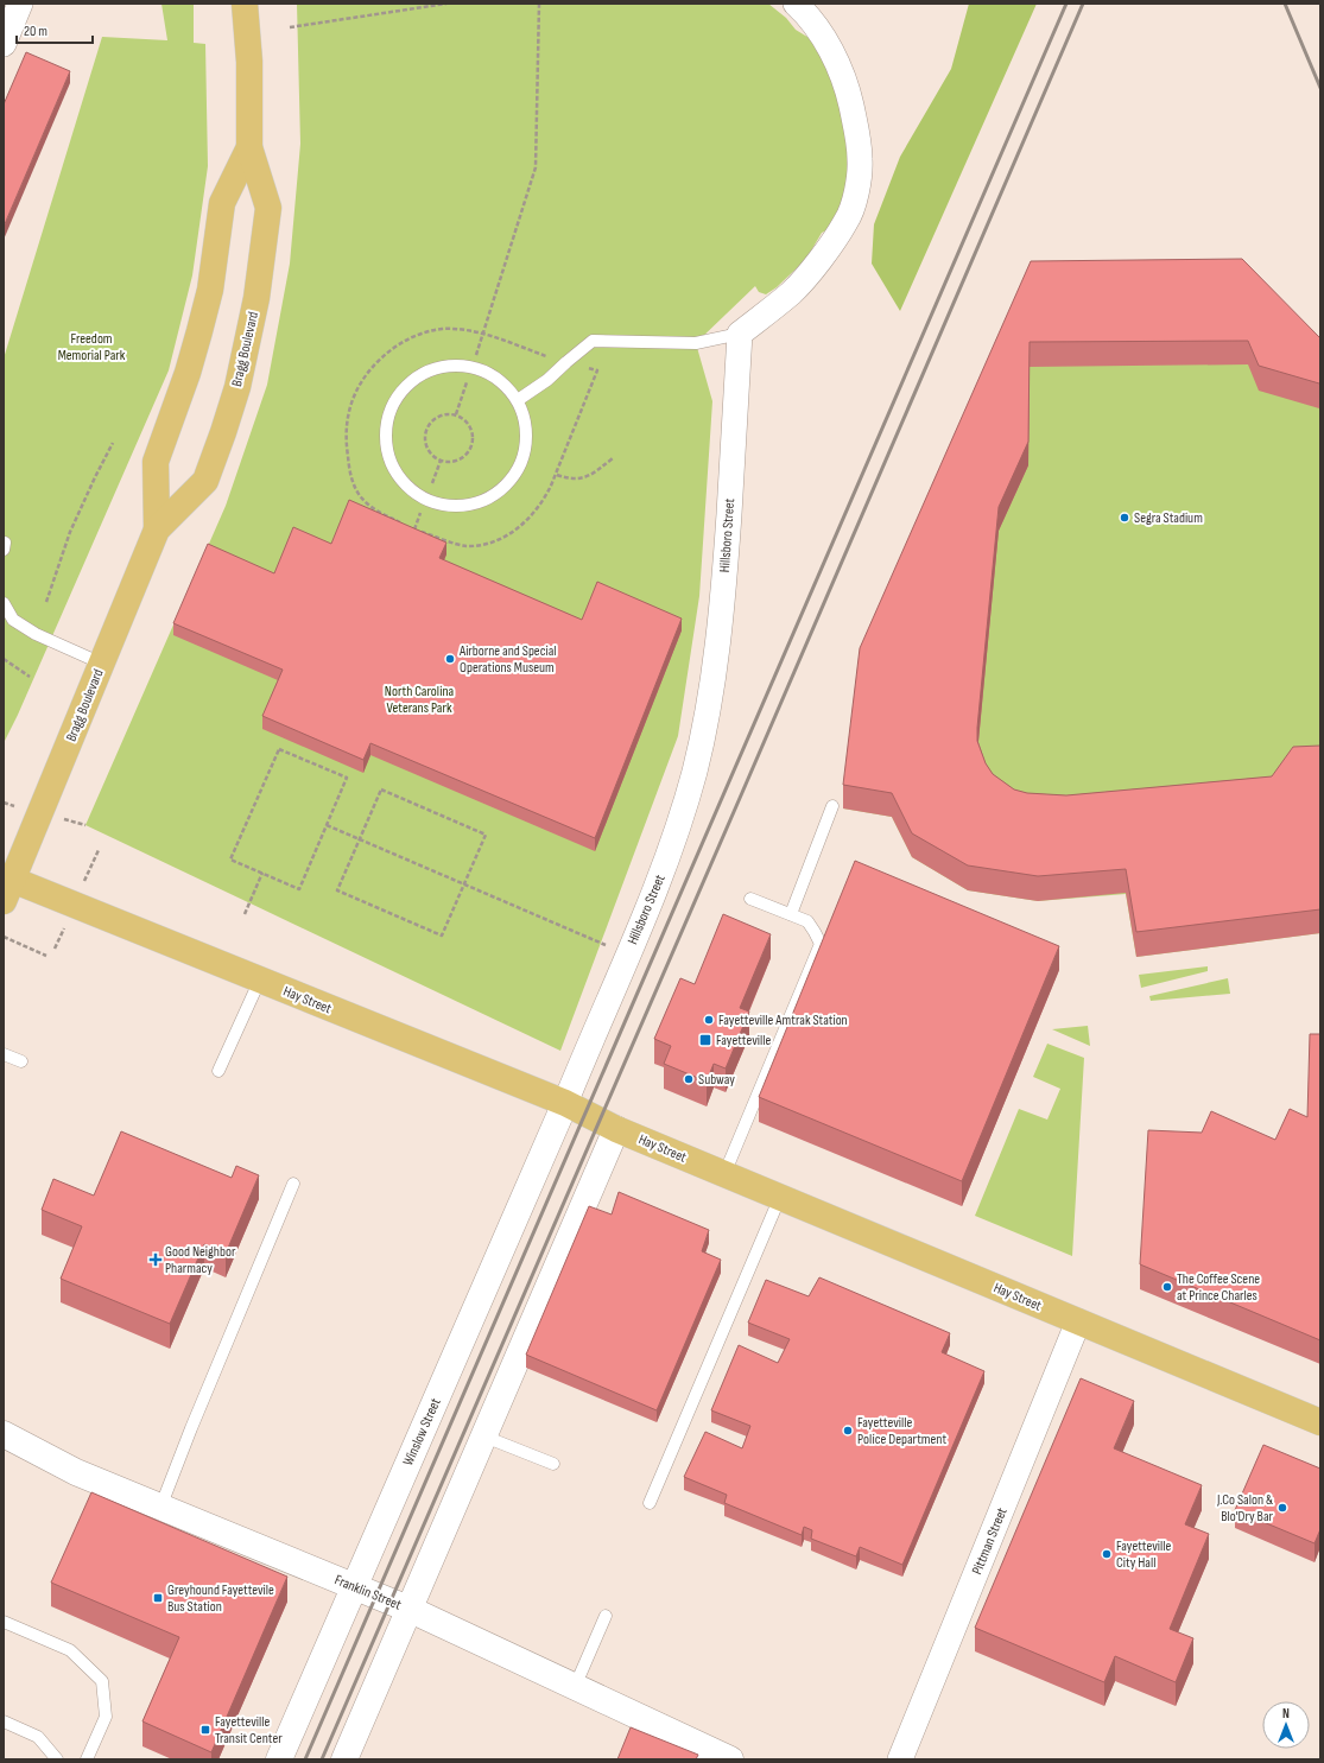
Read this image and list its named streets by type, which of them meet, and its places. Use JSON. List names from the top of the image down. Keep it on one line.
{"streets":{"main road":["Bragg Boulevard","Hay Street"],"street":["Hillsboro Street","Winslow Street","Pittman Street","Franklin Street"]},"crossings":[["Bragg Boulevard","Hay Street"],["Hillsboro Street","Hay Street"],["Hillsboro Street","Winslow Street"],["Hay Street","Winslow Street"],["Hay Street","Pittman Street"],["Winslow Street","Franklin Street"]],"parks":["Freedom Memorial Park","North Carolina Veterans Park"],"places":{"other":["Segra Stadium","Airborne and Special Operations Museum","Fayetteville Amtrak Station","Subway","The Coffee Scene at Prince Charles","Fayetteville Police Department","J.Co Salon & Blo'Dry Bar","Fayetteville City Hall"],"transit":["Fayetteville","Greyhound Fayettevile Bus Station","Fayetteville Transit Center"],"health":["Good Neighbor Pharmacy"]},"scale_bar":"20 m","north":"top"}
